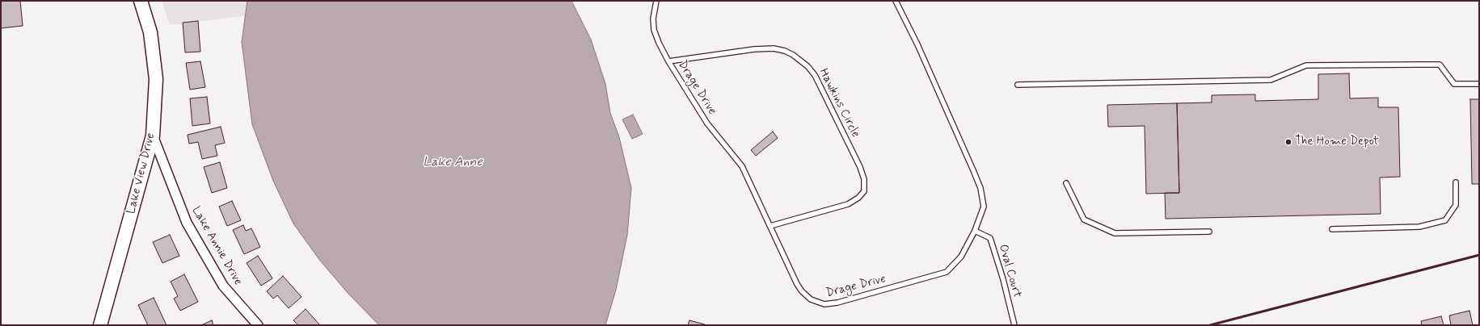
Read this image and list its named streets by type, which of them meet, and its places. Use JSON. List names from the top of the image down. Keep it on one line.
{"streets":{"street":["Lake View Drive","Lake Annie Drive"],"lane":["Drage Drive","Hawkins Circle","Oval Court"]},"crossings":[["Drage Drive","Hawkins Circle"],["Drage Drive","Oval Court"],["Lake View Drive","Lake Annie Drive"]],"water":["Lake Anne"],"places":["The Home Depot"]}
